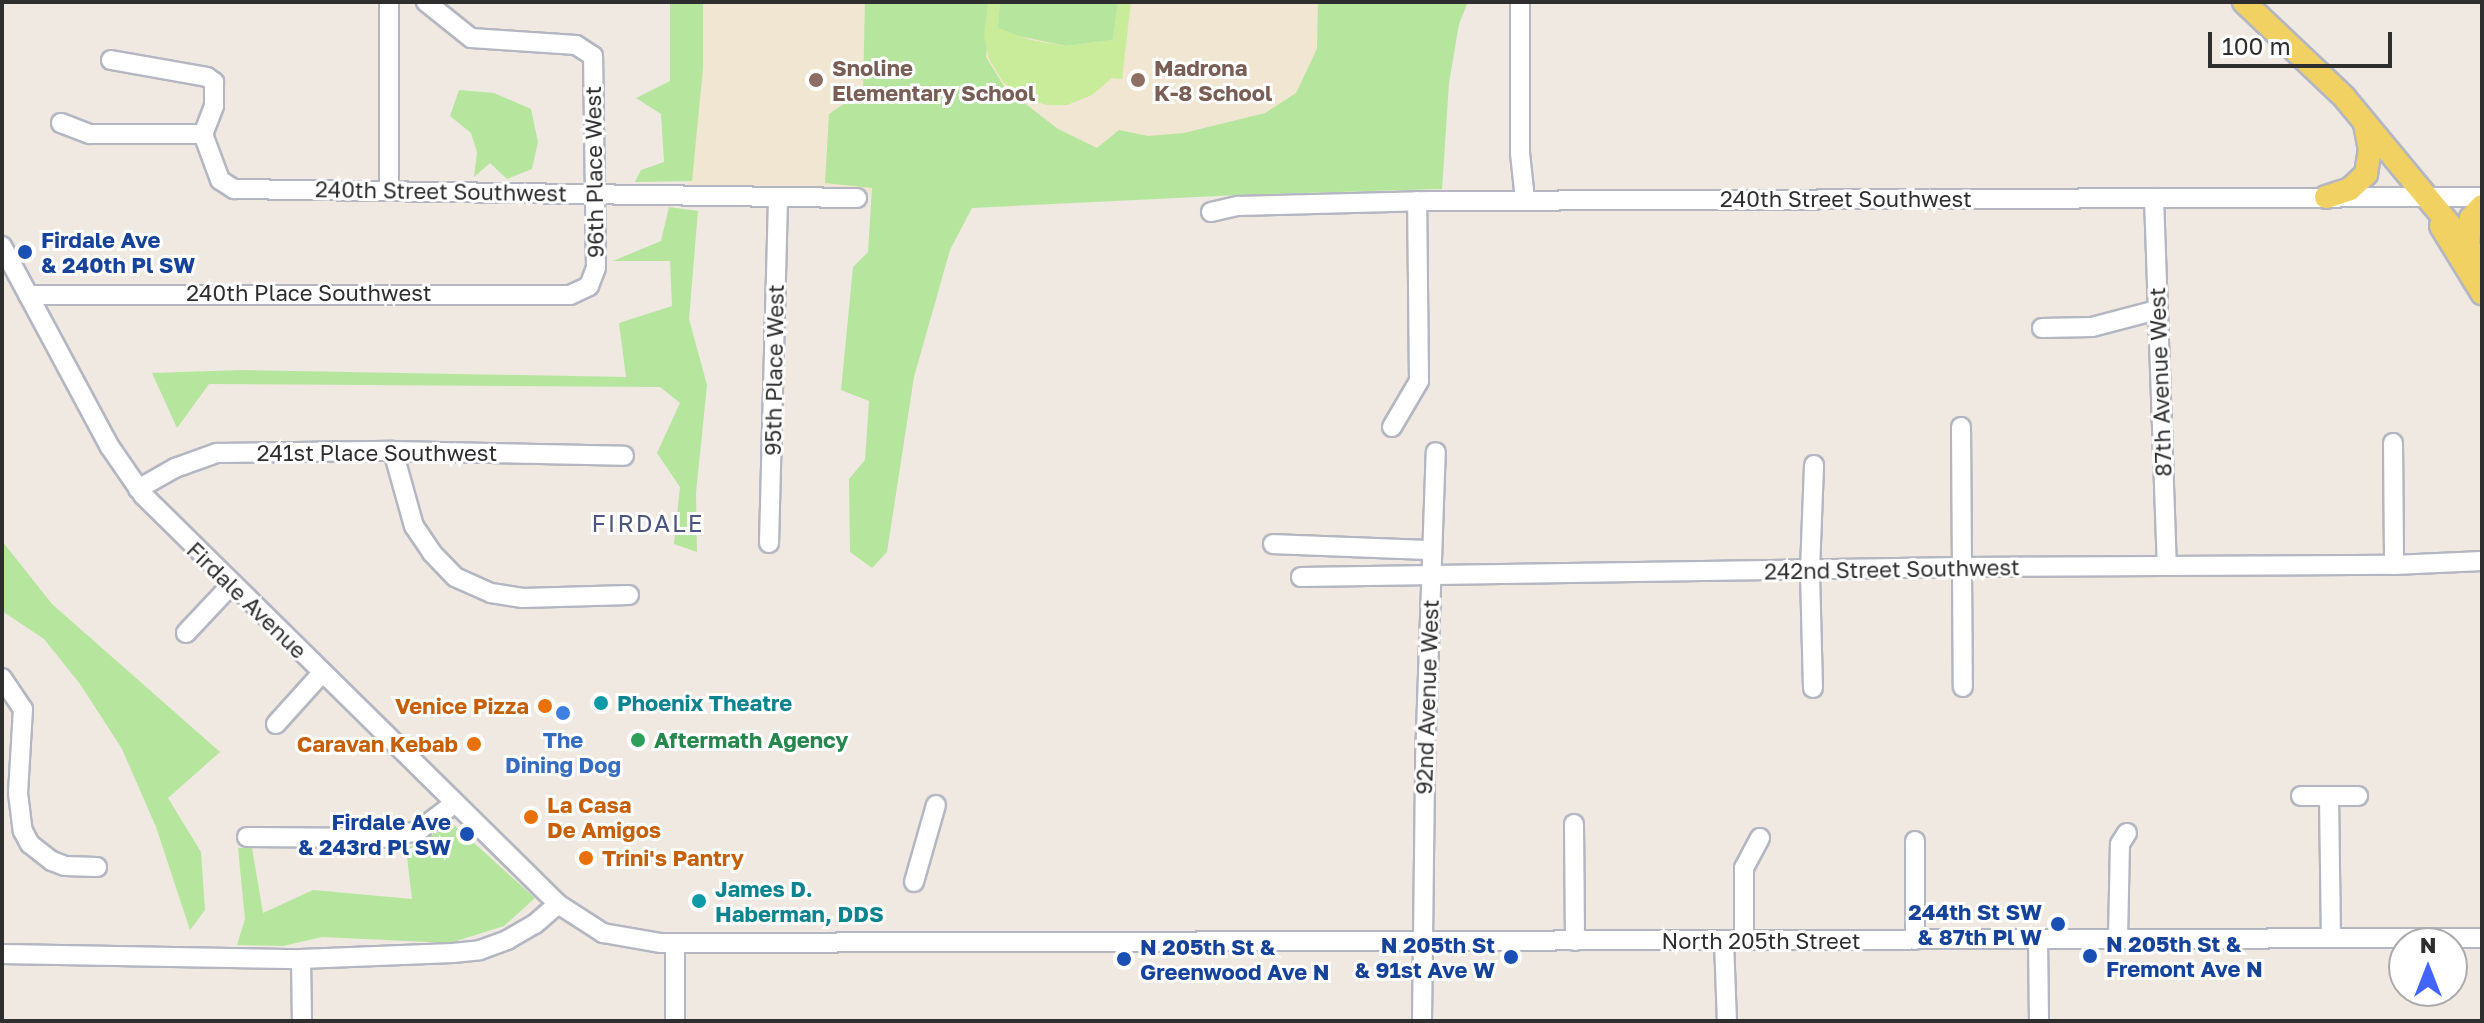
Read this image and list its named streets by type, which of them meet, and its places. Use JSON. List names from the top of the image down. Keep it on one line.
{"streets":{"street":["96th Place West","240th Street Southwest","240th Place Southwest","95th Place West","87th Avenue West","241st Place Southwest","242nd Street Southwest","Firdale Avenue","92nd Avenue West","North 205th Street"]},"crossings":[["96th Place West","240th Street Southwest"],["96th Place West","240th Place Southwest"],["240th Street Southwest","95th Place West"],["240th Street Southwest","87th Avenue West"],["240th Place Southwest","Firdale Avenue"],["87th Avenue West","242nd Street Southwest"],["241st Place Southwest","Firdale Avenue"],["242nd Street Southwest","92nd Avenue West"],["Firdale Avenue","North 205th Street"],["92nd Avenue West","North 205th Street"]],"districts":["FIRDALE"],"places":["Snoline Elementary School","Madrona K-8 School","Firdale Ave & 240th Pl SW","Phoenix Theatre","Venice Pizza","The Dining Dog","Aftermath Agency","Caravan Kebab","La Casa De Amigos","Firdale Ave & 243rd Pl SW","Trini's Pantry","James D. Haberman, DDS","244th St SW & 87th Pl W","N 205th St & Fremont Ave N","N 205th St & 91st Ave W","N 205th St & Greenwood Ave N"],"scale_bar":"100 m","north":"top"}
